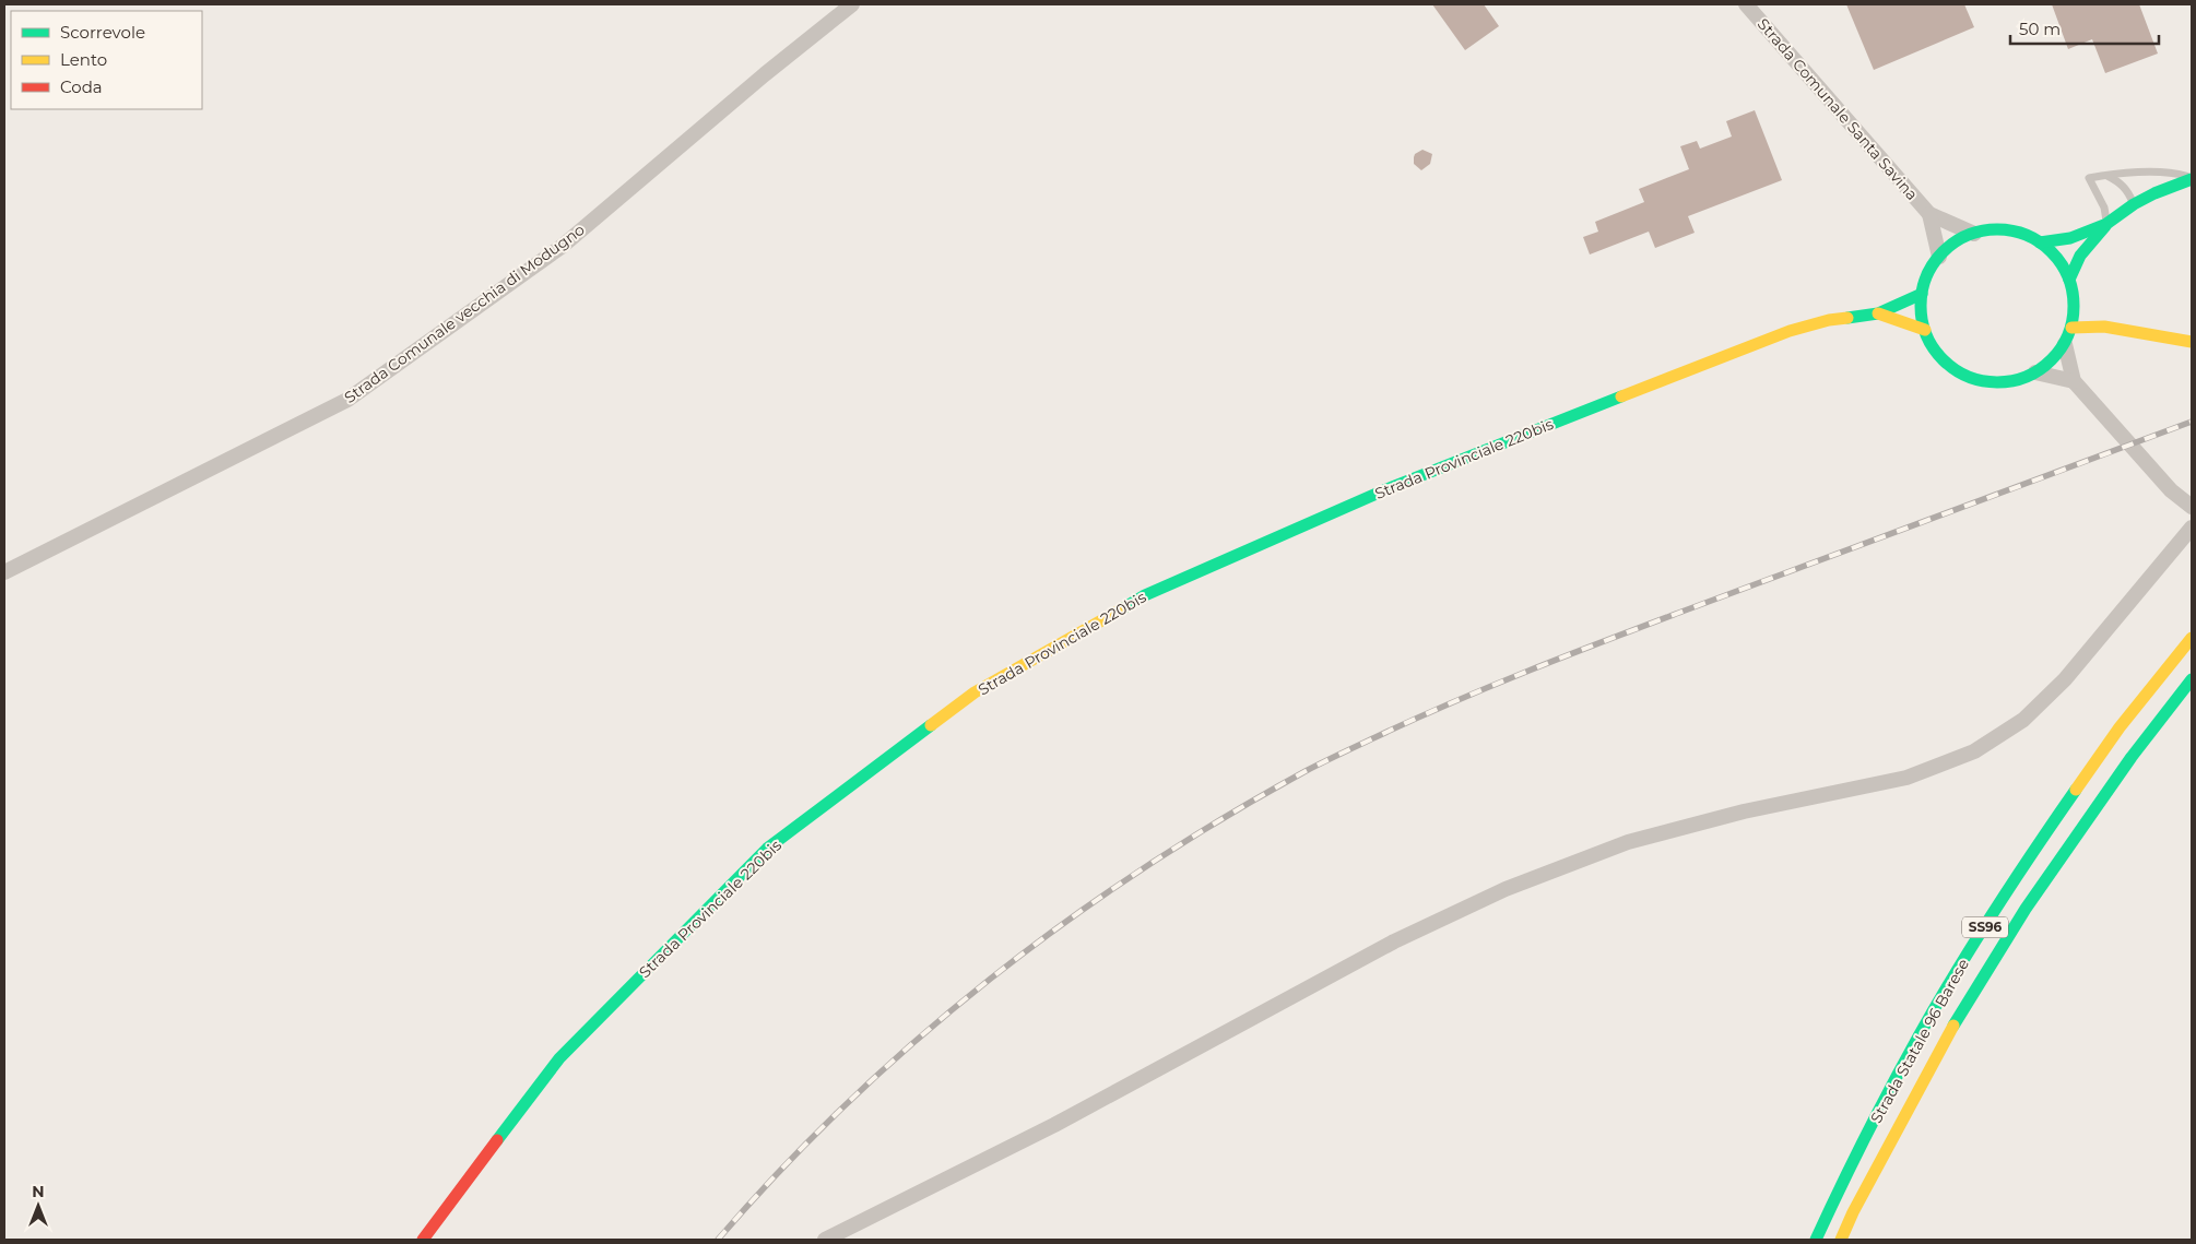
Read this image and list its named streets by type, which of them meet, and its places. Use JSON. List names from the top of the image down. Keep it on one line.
{"streets":{"main road":["Strada Provinciale 220bis","SS96","Strada Statale 96 Barese"],"street":["Strada Comunale Santa Savina","Strada Comunale vecchia di Modugno"]},"crossings":[["Strada Comunale Santa Savina","Strada Provinciale 220bis"]],"legend":["Scorrevole","Lento","Coda"],"scale_bar":"50 m","north":"top"}
